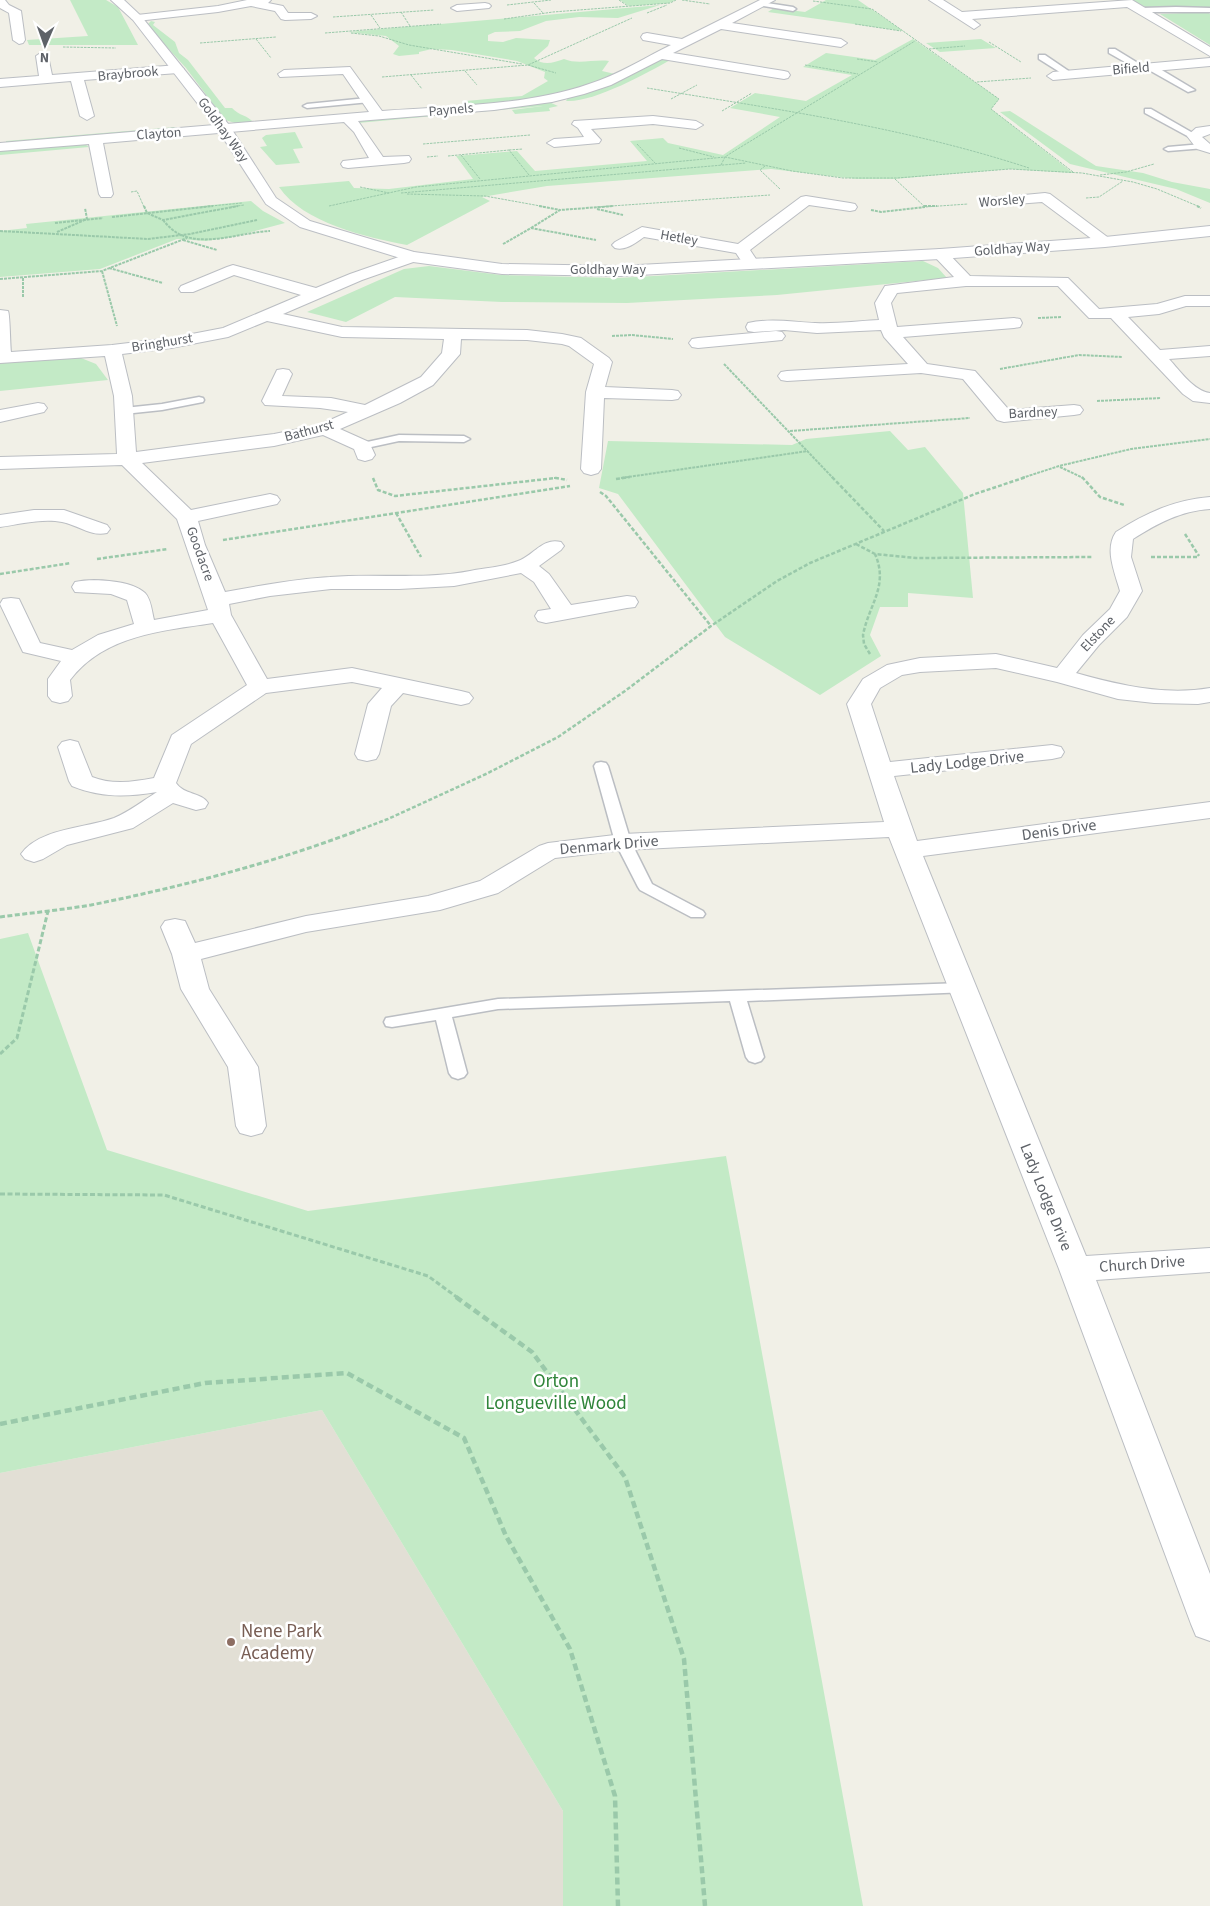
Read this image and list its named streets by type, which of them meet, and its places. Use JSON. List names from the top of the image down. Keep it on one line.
{"streets":{"street":["Bifield","Braybrook","Paynels","Goldhay Way","Clayton","Worsley","Hetley","Bringhurst","Bardney","Bathurst","Goodacre","Elstone","Lady Lodge Drive","Denis Drive","Denmark Drive","Church Drive"]},"crossings":[["Braybrook","Goldhay Way"],["Paynels","Goldhay Way"],["Paynels","Clayton"],["Goldhay Way","Clayton"],["Goldhay Way","Worsley"],["Goldhay Way","Bringhurst"],["Bathurst","Goodacre"],["Elstone","Lady Lodge Drive"],["Lady Lodge Drive","Denis Drive"],["Lady Lodge Drive","Denmark Drive"],["Lady Lodge Drive","Church Drive"],["Denis Drive","Denmark Drive"]],"parks":["Orton Longueville Wood"],"places":["Nene Park Academy"],"north":"bottom"}
